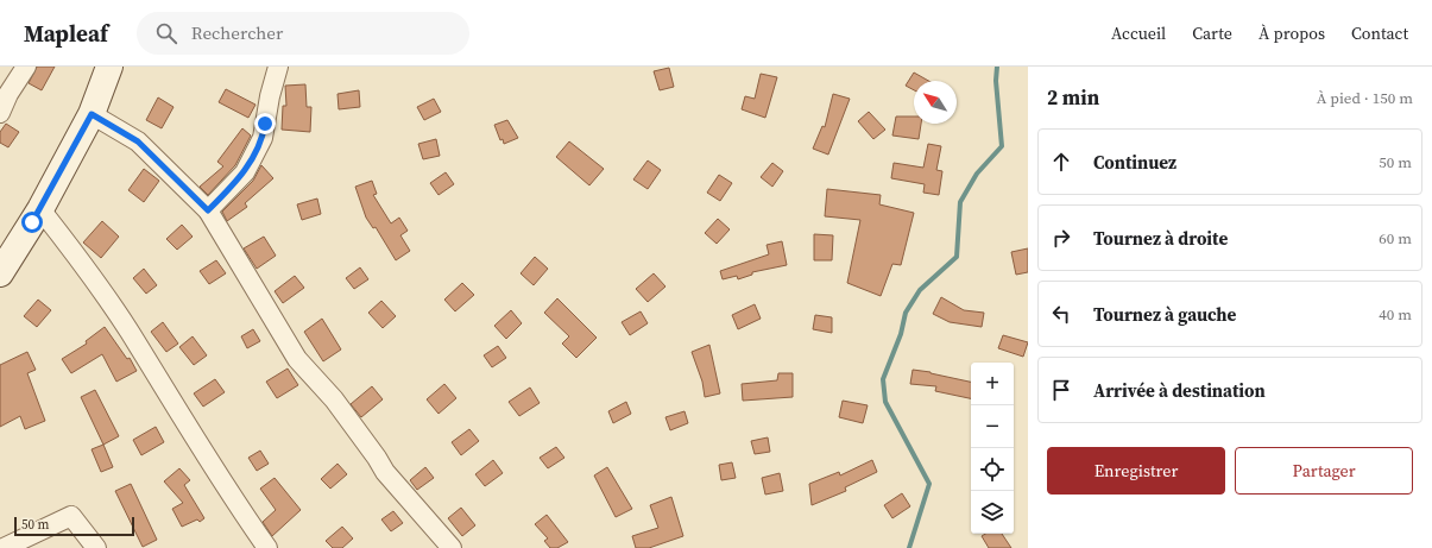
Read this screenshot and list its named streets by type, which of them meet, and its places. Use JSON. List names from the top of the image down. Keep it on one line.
{"scale_bar":"50 m","north":"top left","page":{"header":"Mapleaf","search":"Rechercher","nav":["Accueil","Carte","À propos","Contact"],"heading":["2 min","À pied · 150 m"],"list":[["Continuez","50 m"],["Tournez à droite","60 m"],["Tournez à gauche","40 m"],"Arrivée à destination"],"map_buttons":["+","−"],"buttons":["Enregistrer","Partager"],"scale":"50 m"}}
